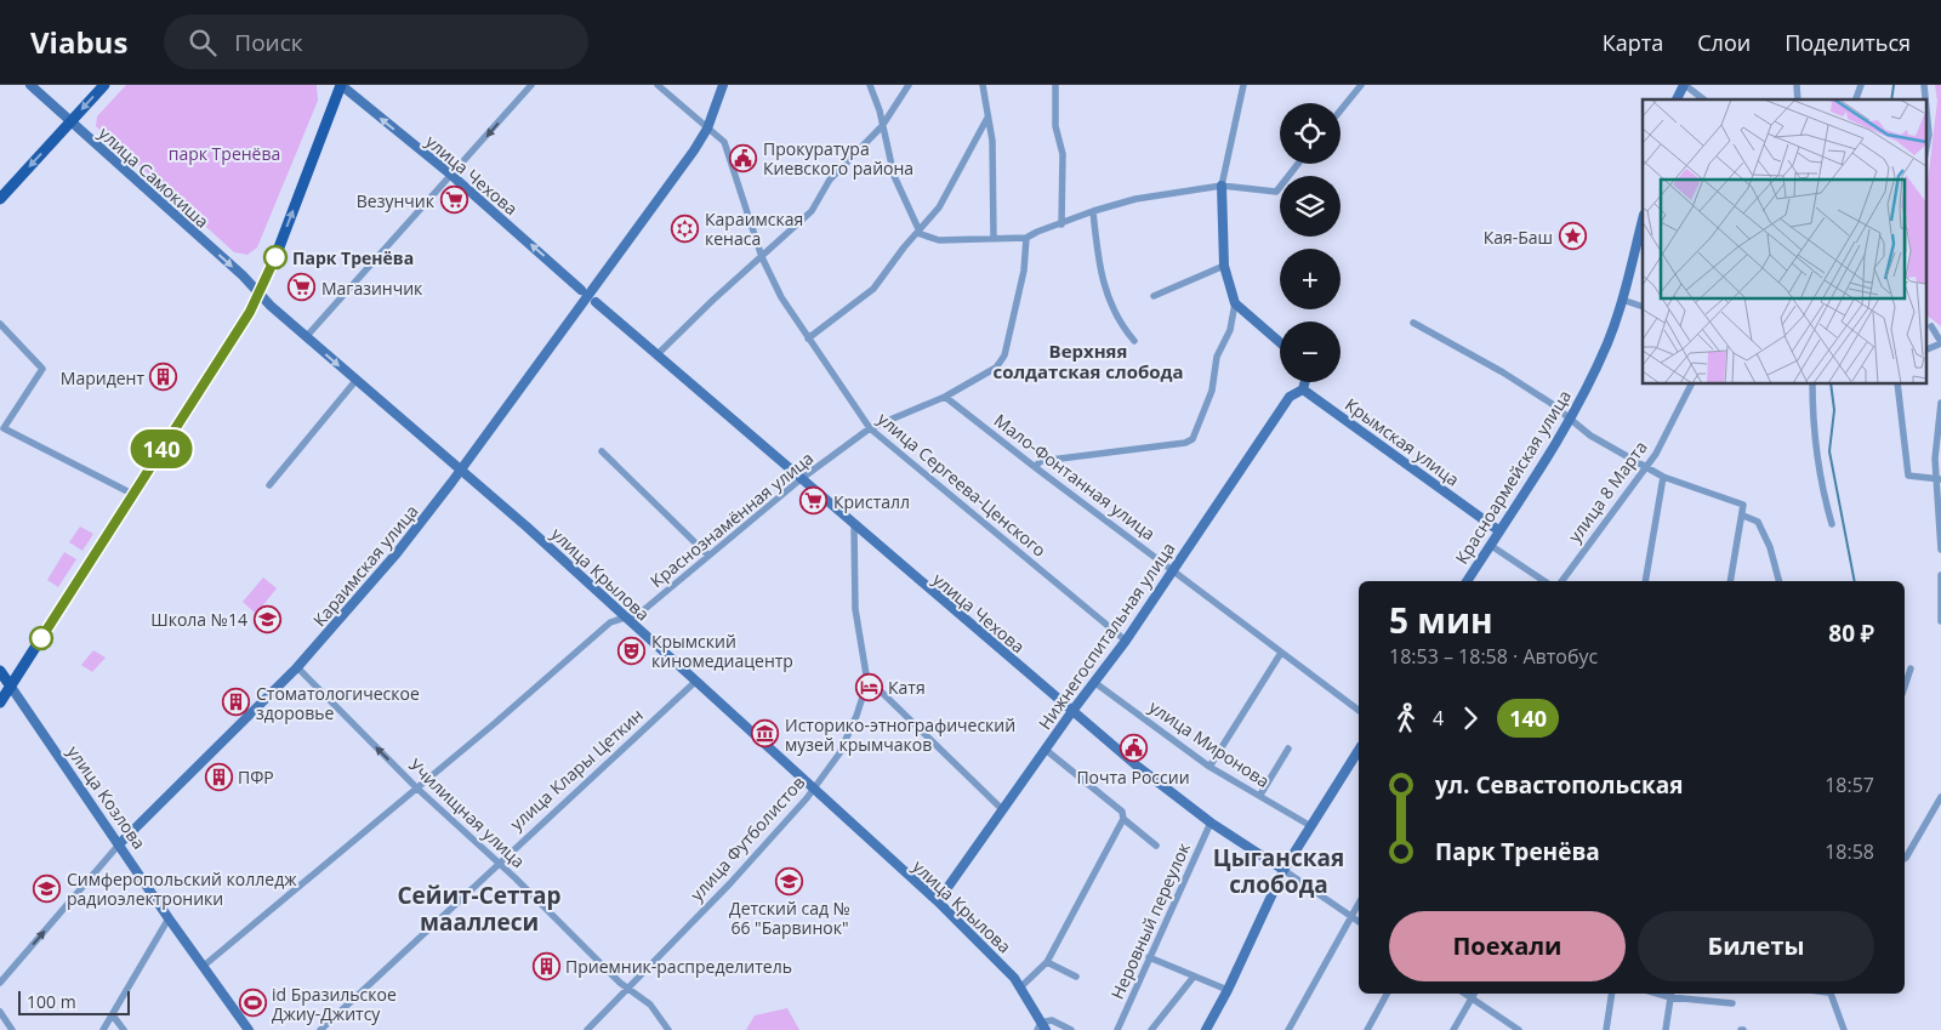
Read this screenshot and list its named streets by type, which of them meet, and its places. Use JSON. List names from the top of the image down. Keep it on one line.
{"streets":{"main road":["улица Чехова","улица Самокиша","Крымская улица","Красноармейская улица","Караимская улица","улица Крылова","Нижнегоспитальная улица","улица Козлова"],"street":["Мало-Фонтанная улица","улица Сергеева-Ценского","улица 8 Марта","Краснознамённая улица","улица Миронова","улица Клары Цеткин","Училищная улица","улица Футболистов","Неровный переулок"]},"crossings":[["улица Чехова","Краснознамённая улица"],["улица Чехова","Нижнегоспитальная улица"],["улица Чехова","улица Футболистов"],["улица Чехова","Неровный переулок"],["улица Самокиша","улица Крылова"],["Крымская улица","Красноармейская улица"],["Крымская улица","Нижнегоспитальная улица"],["Мало-Фонтанная улица","Краснознамённая улица"],["Мало-Фонтанная улица","Нижнегоспитальная улица"],["улица Сергеева-Ценского","Краснознамённая улица"],["улица Сергеева-Ценского","Караимская улица"],["улица Сергеева-Ценского","Нижнегоспитальная улица"],["Краснознамённая улица","улица Крылова"],["Краснознамённая улица","улица Козлова"],["Краснознамённая улица","Училищная улица"],["Караимская улица","улица Крылова"],["Караимская улица","улица Козлова"],["Караимская улица","Училищная улица"],["улица Крылова","Нижнегоспитальная улица"],["улица Крылова","улица Клары Цеткин"],["улица Крылова","улица Футболистов"],["Нижнегоспитальная улица","улица Миронова"],["улица Клары Цеткин","Училищная улица"],["Училищная улица","улица Футболистов"]],"one_way":["улица Самокиша"],"districts":["Верхняя солдатская слобода","Цыганская слобода","Сейит-Сеттар мааллеси"],"parks":["парк Тренёва"],"places":{"public building":["Прокуратура Киевского района","Почта России"],"supermarket":["Везунчик","Магазинчик","Кристалл"],"synagogue":["Караимская кенаса"],"place":["Кая-Баш"],"other":["Парк Тренёва"],"building":["Маридент","Стоматологическое здоровье","ПФР","Приемник-распределитель"],"school or university":["Школа №14","Детский сад № 66 \"Барвинок\"","Симферопольский колледж радиоэлектроники"],"theatre":["Крымский киномедиацентр"],"hotel":["Катя"],"museum":["Историко-этнографический музей крымчаков"],"sports":["id Бразильское Джиу-Джитсу"]},"lines":["bus line 140"],"scale_bar":"100 m","page":{"header":"Viabus","search":"Поиск","nav":["Карта","Слои","Поделиться"],"on_map":"140","map_buttons":["+","−"],"heading":["5 мин","18:53 – 18:58 · Автобус","80 ₽"],"legs":["4","140"],"list":[{"name":"ул. Севастопольская","value":"18:57"},{"name":"Парк Тренёва","value":"18:58"}],"buttons":["Поехали","Билеты"],"scale":"100 m"}}
